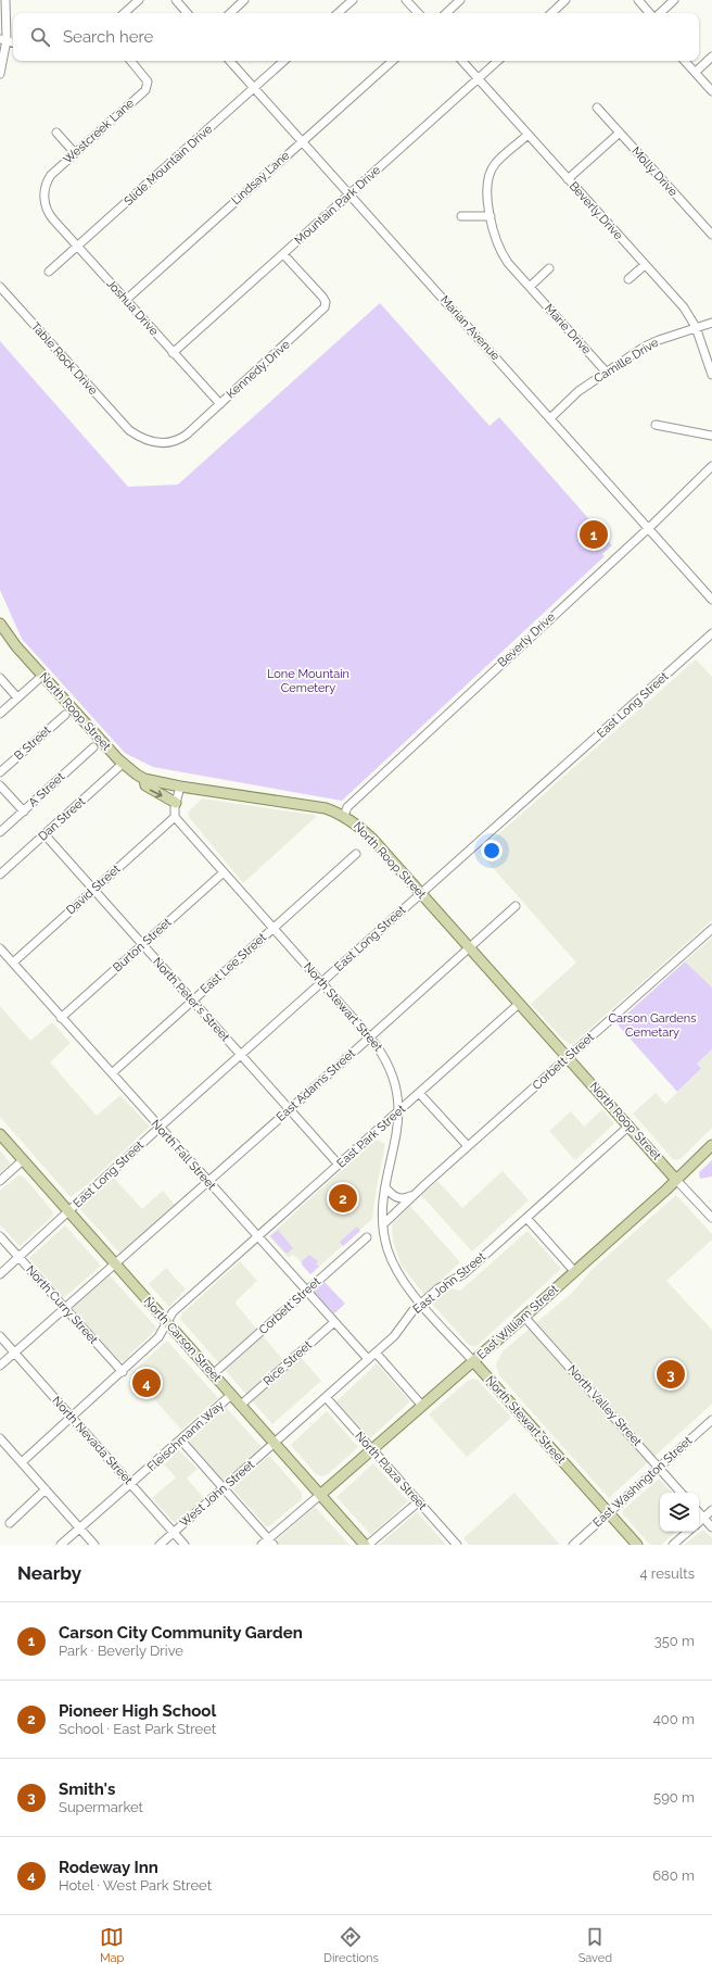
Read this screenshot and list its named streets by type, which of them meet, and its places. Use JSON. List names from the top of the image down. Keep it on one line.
{"streets":{"main road":["North Roop Street","North Stewart Street","East William Street","North Carson Street"],"street":["Westcreek Lane","Slide Mountain Drive","Molly Drive","Lindsay Lane","Mountain Park Drive","Beverly Drive","Joshua Drive","Marian Avenue","Marie Drive","Table Rock Drive","Camille Drive","Kennedy Drive","East Long Street","B Street","A Street","Dan Street","David Street","Burton Street","East Lee Street","North Peter's Street","Corbett Street","East Adams Street","East Park Street","North Fall Street","East John Street","North Curry Street","Rice Street","North Valley Street","Fleischmann Way","North Nevada Street","North Plaza Street","East Washington Street","West John Street"]},"crossings":[["Westcreek Lane","Joshua Drive"],["Slide Mountain Drive","Joshua Drive"],["Slide Mountain Drive","Marian Avenue"],["Lindsay Lane","Joshua Drive"],["Lindsay Lane","Marian Avenue"],["Mountain Park Drive","Beverly Drive"],["Mountain Park Drive","Joshua Drive"],["Mountain Park Drive","Marian Avenue"],["Mountain Park Drive","Kennedy Drive"],["Beverly Drive","Marian Avenue"],["Beverly Drive","Marie Drive"],["Beverly Drive","Camille Drive"],["Beverly Drive","North Roop Street"],["Joshua Drive","Kennedy Drive"],["Marian Avenue","Camille Drive"],["Marie Drive","Camille Drive"],["Table Rock Drive","Kennedy Drive"],["East Long Street","North Roop Street"],["East Long Street","North Peter's Street"],["East Long Street","North Stewart Street"],["East Long Street","North Fall Street"],["East Long Street","North Curry Street"],["East Long Street","North Carson Street"],["North Roop Street","Dan Street"],["North Roop Street","Corbett Street"],["North Roop Street","East Adams Street"],["North Roop Street","East Park Street"],["North Roop Street","East John Street"],["North Roop Street","East William Street"],["Dan Street","North Peter's Street"],["David Street","North Peter's Street"],["David Street","North Stewart Street"],["David Street","North Fall Street"],["Burton Street","North Peter's Street"],["Burton Street","North Stewart Street"],["Burton Street","North Fall Street"],["East Lee Street","North Peter's Street"],["East Lee Street","North Stewart Street"],["East Lee Street","North Fall Street"],["North Peter's Street","East Adams Street"],["North Peter's Street","East Park Street"],["North Stewart Street","Corbett Street"],["North Stewart Street","East Adams Street"],["North Stewart Street","East Park Street"],["North Stewart Street","East John Street"],["North Stewart Street","East William Street"],["North Stewart Street","East Washington Street"],["Corbett Street","North Fall Street"],["Corbett Street","North Carson Street"],["East Adams Street","North Fall Street"],["East Adams Street","North Curry Street"],["East Adams Street","North Carson Street"],["East Adams Street","North Nevada Street"],["East Park Street","North Fall Street"],["East Park Street","North Curry Street"],["East Park Street","North Carson Street"],["East Park Street","North Nevada Street"],["North Fall Street","East John Street"],["North Fall Street","Rice Street"],["East John Street","North Carson Street"],["East John Street","North Plaza Street"],["East John Street","West John Street"],["East William Street","North Carson Street"],["East William Street","North Valley Street"],["East William Street","North Plaza Street"],["North Carson Street","Rice Street"],["North Carson Street","Fleischmann Way"],["North Carson Street","West John Street"],["North Valley Street","East Washington Street"],["Fleischmann Way","North Nevada Street"],["North Nevada Street","West John Street"]],"parks":["Lone Mountain Cemetery","Carson Gardens Cemetary"],"page":{"search":"Search here","pins":["1","2","3","4"],"heading":["Nearby","4 results"],"list":[{"mark":"1","name":"Carson City Community Garden","note":"Park · Beverly Drive","value":"350 m"},{"mark":"2","name":"Pioneer High School","note":"School · East Park Street","value":"400 m"},{"mark":"3","name":"Smith's","note":"Supermarket","value":"590 m"},{"mark":"4","name":"Rodeway Inn","note":"Hotel · West Park Street","value":"680 m"}],"nav":["Map","Directions","Saved"]}}
